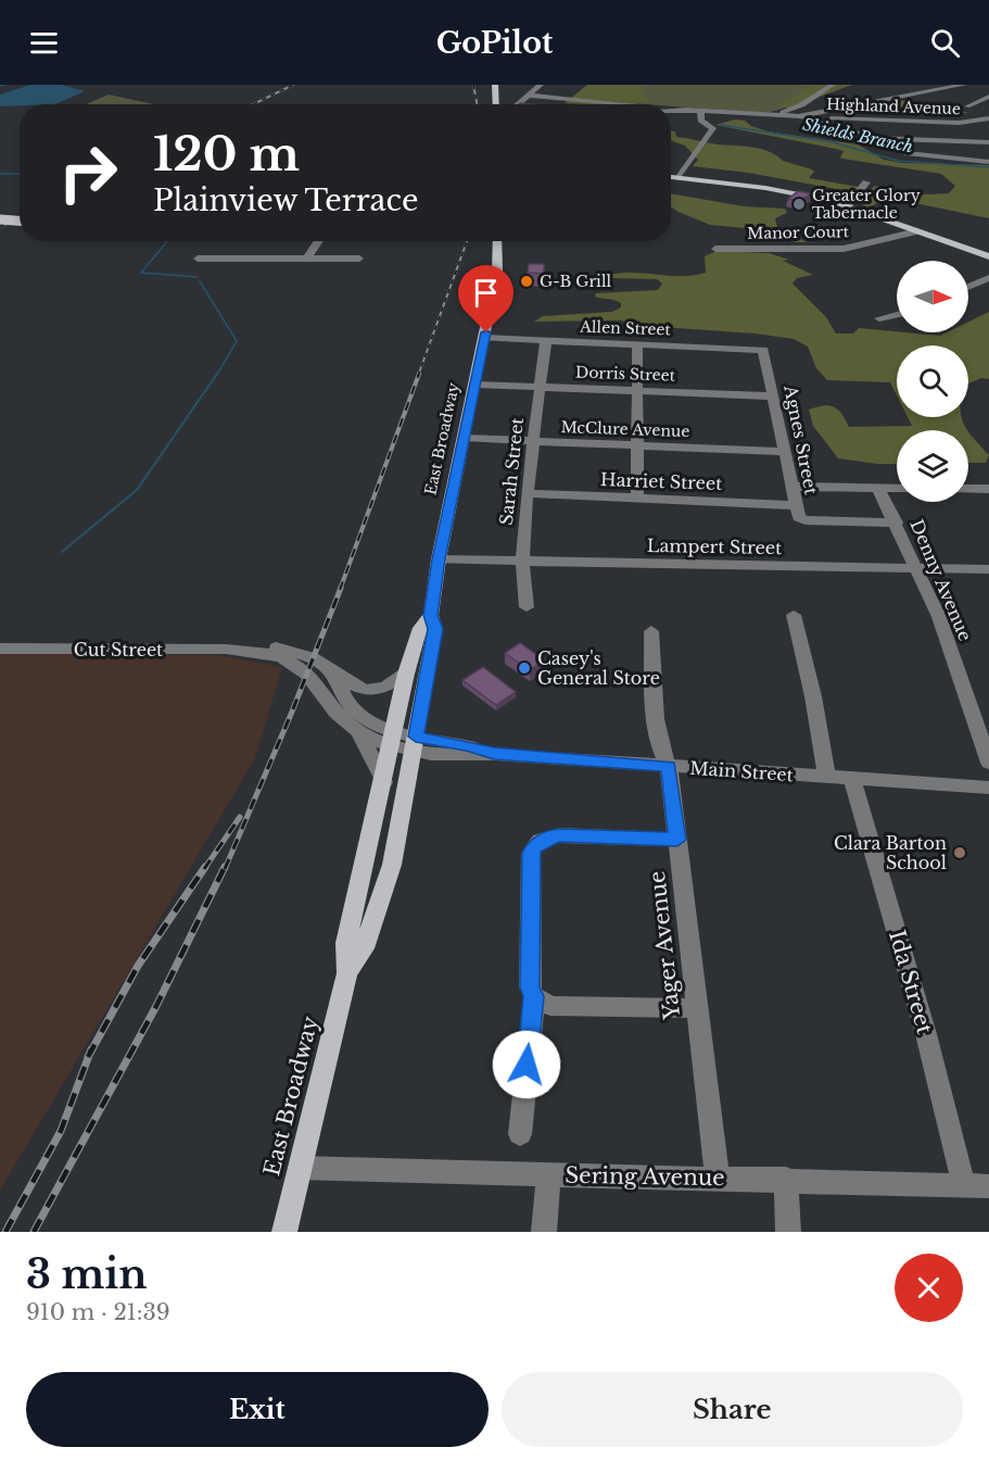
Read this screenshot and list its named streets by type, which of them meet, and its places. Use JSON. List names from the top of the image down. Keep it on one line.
{"streets":{"main road":["East Broadway"],"street":["Highland Avenue","Manor Court","Allen Street","Dorris Street","McClure Avenue","Agnes Street","Sarah Street","Harriet Street","Lampert Street","Denny Avenue","Cut Street","Main Street","Yager Avenue","Ida Street","Sering Avenue"]},"crossings":[["Allen Street","East Broadway"],["Allen Street","Agnes Street"],["Allen Street","Sarah Street"],["Dorris Street","East Broadway"],["Dorris Street","Agnes Street"],["Dorris Street","Sarah Street"],["McClure Avenue","East Broadway"],["McClure Avenue","Agnes Street"],["McClure Avenue","Sarah Street"],["East Broadway","Lampert Street"],["East Broadway","Cut Street"],["East Broadway","Main Street"],["East Broadway","Sering Avenue"],["Agnes Street","Harriet Street"],["Agnes Street","Denny Avenue"],["Sarah Street","Harriet Street"],["Sarah Street","Lampert Street"],["Lampert Street","Denny Avenue"],["Cut Street","Main Street"],["Main Street","Yager Avenue"],["Main Street","Ida Street"],["Yager Avenue","Sering Avenue"],["Ida Street","Sering Avenue"]],"water":["Shields Branch"],"places":["Greater Glory Tabernacle","G-B Grill","Casey's General Store","Clara Barton School"],"north":"right","page":{"header":"GoPilot","turn":["120 m","Plainview Terrace"],"heading":["3 min","910 m · 21:39"],"buttons":["Exit","Share"]}}
